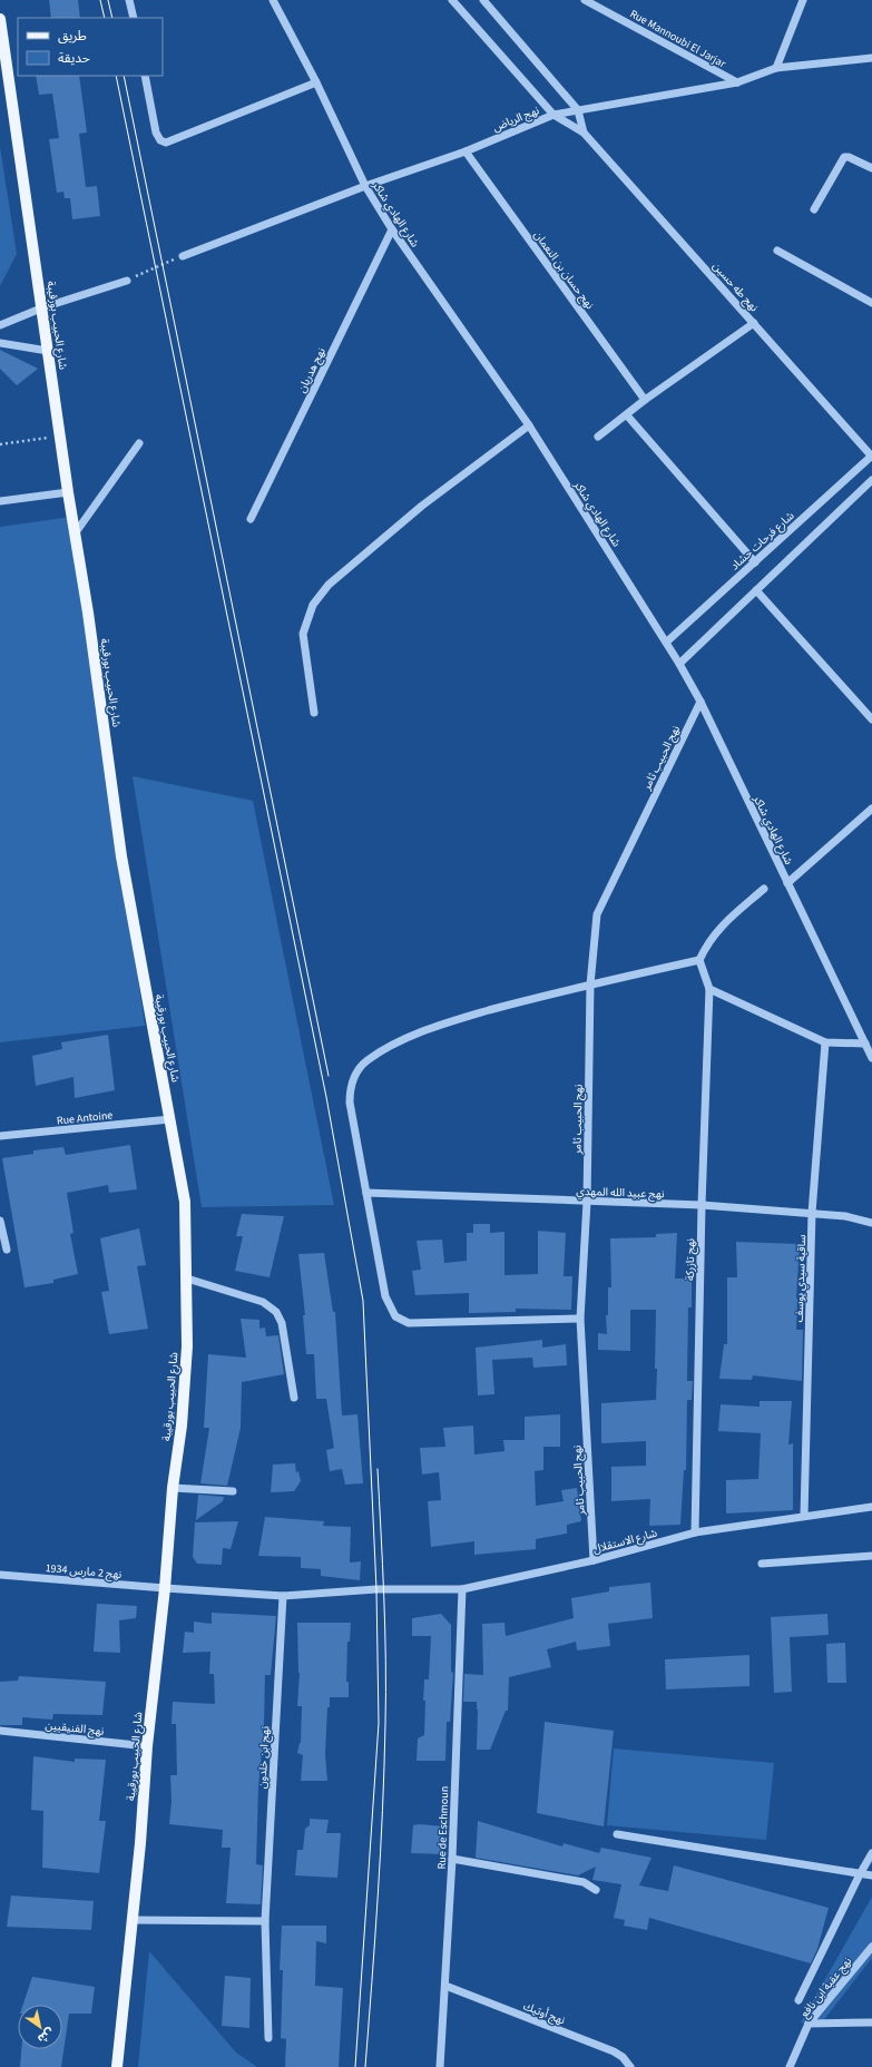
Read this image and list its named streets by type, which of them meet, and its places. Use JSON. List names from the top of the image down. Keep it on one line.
{"streets":{"main road":["شارع الحبيب بورقيبة"],"street":["Rue Mannoubi El Jarjar","نهج الرياض","شارع الهادي شاكر","نهج حسان بن النعمان","نهج طه حسين","نهج هدريان","شارع فرحات حشاد","نهج الحبيب ثامر","Rue Antoine","نهج عبيد الله المهدي","نهج تازركة","ساقية سيدي يوسف","شارع الاستقلال","نهج 2 مارس 1934","نهج الفنيقيين","نهج ابن خلدون","Rue de Eschmoun","نهج عقبة ابن نافع","نهج أوتيك"]},"crossings":[["Rue Mannoubi El Jarjar","نهج الرياض"],["نهج الرياض","شارع الهادي شاكر"],["نهج الرياض","نهج حسان بن النعمان"],["نهج الرياض","نهج طه حسين"],["شارع الهادي شاكر","نهج هدريان"],["شارع الهادي شاكر","شارع فرحات حشاد"],["شارع الهادي شاكر","نهج الحبيب ثامر"],["نهج طه حسين","شارع فرحات حشاد"],["شارع الحبيب بورقيبة","Rue Antoine"],["شارع الحبيب بورقيبة","نهج 2 مارس 1934"],["شارع الحبيب بورقيبة","نهج الفنيقيين"],["نهج الحبيب ثامر","نهج عبيد الله المهدي"],["نهج الحبيب ثامر","شارع الاستقلال"],["نهج عبيد الله المهدي","نهج تازركة"],["نهج عبيد الله المهدي","ساقية سيدي يوسف"],["نهج تازركة","شارع الاستقلال"],["ساقية سيدي يوسف","شارع الاستقلال"],["شارع الاستقلال","نهج 2 مارس 1934"],["شارع الاستقلال","نهج ابن خلدون"],["شارع الاستقلال","Rue de Eschmoun"],["نهج 2 مارس 1934","نهج ابن خلدون"],["Rue de Eschmoun","نهج أوتيك"]],"legend":["طريق","حديقة"],"north":"bottom right"}
